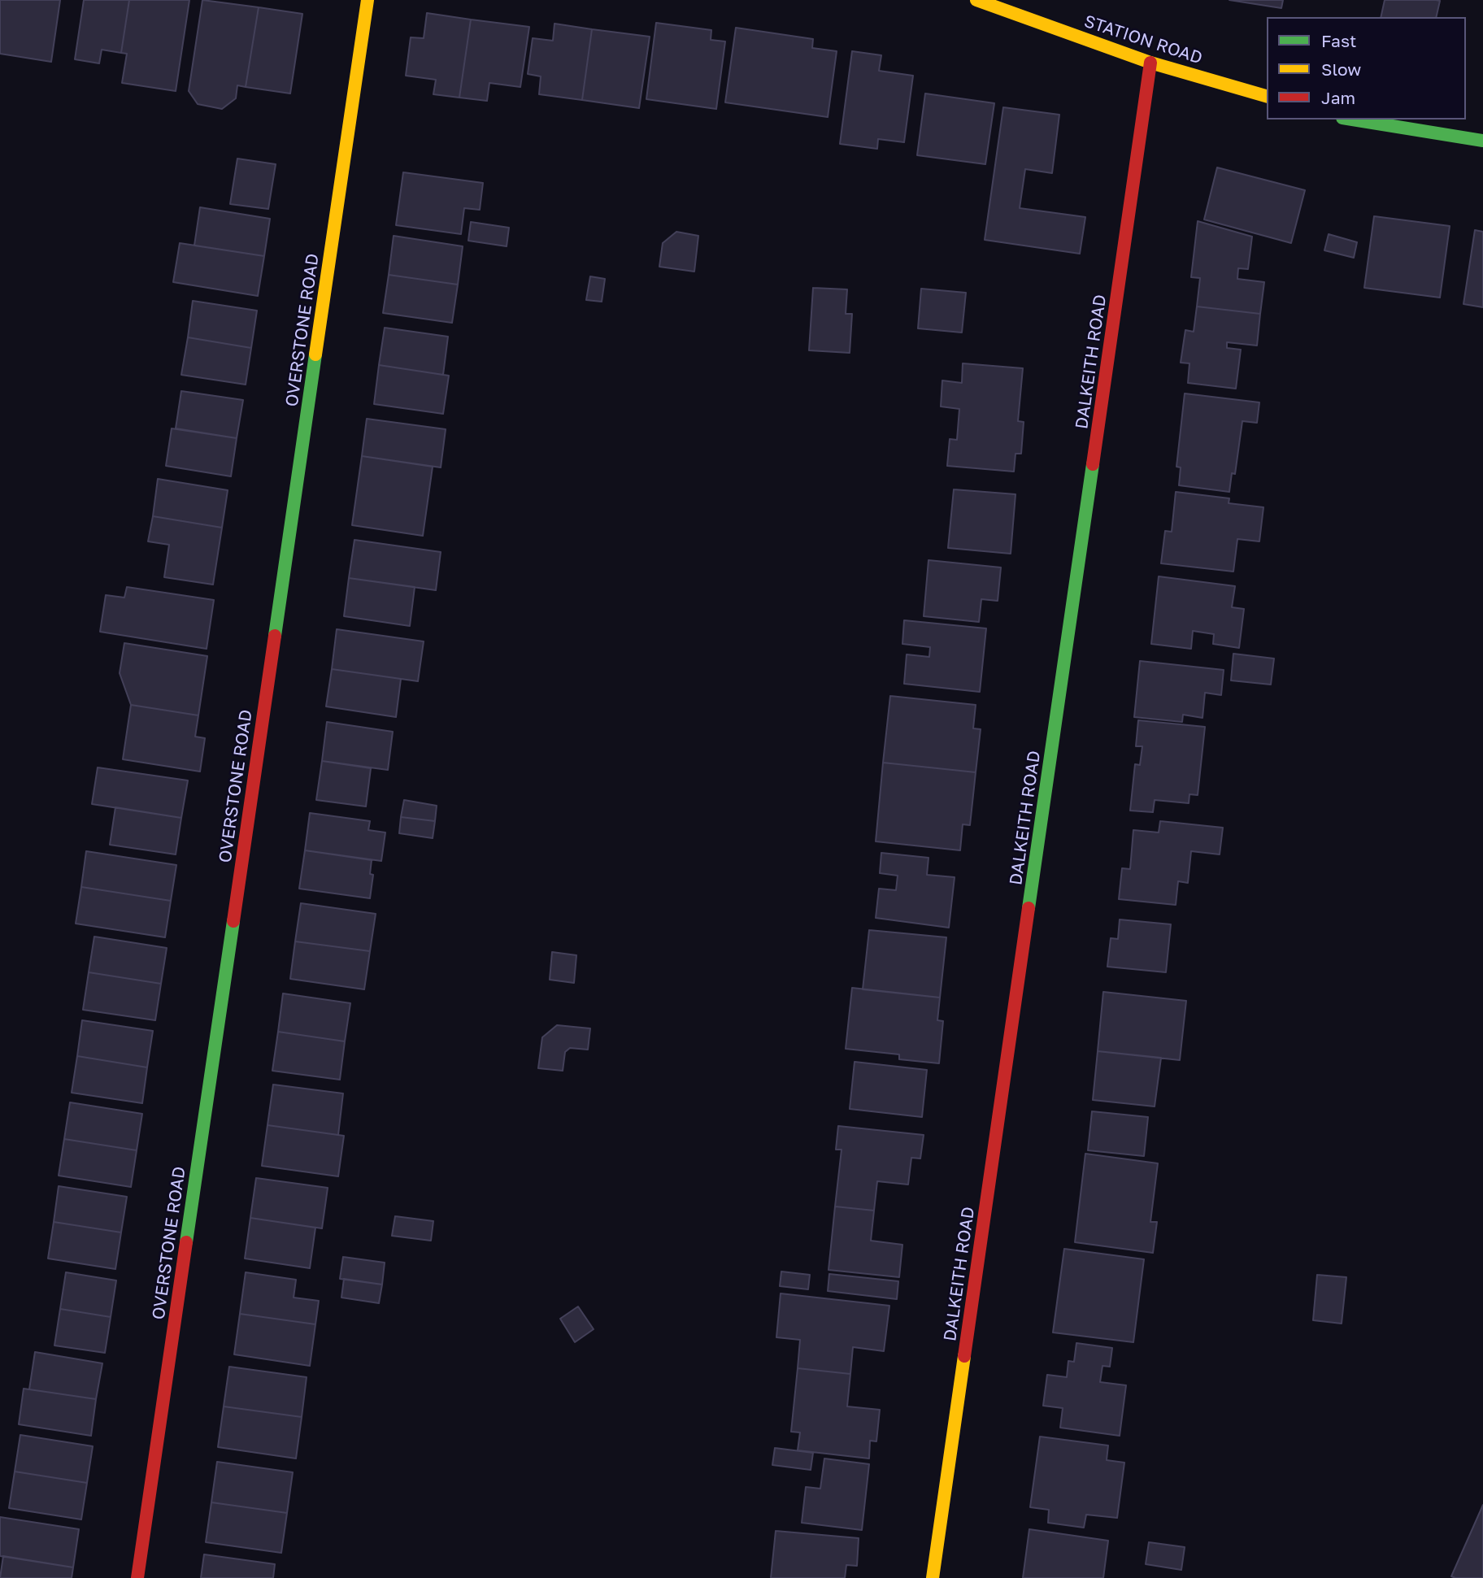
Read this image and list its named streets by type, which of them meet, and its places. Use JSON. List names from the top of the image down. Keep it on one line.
{"streets":{"street":["STATION ROAD","OVERSTONE ROAD","DALKEITH ROAD"]},"crossings":[["STATION ROAD","DALKEITH ROAD"]],"legend":["Fast","Slow","Jam"]}
